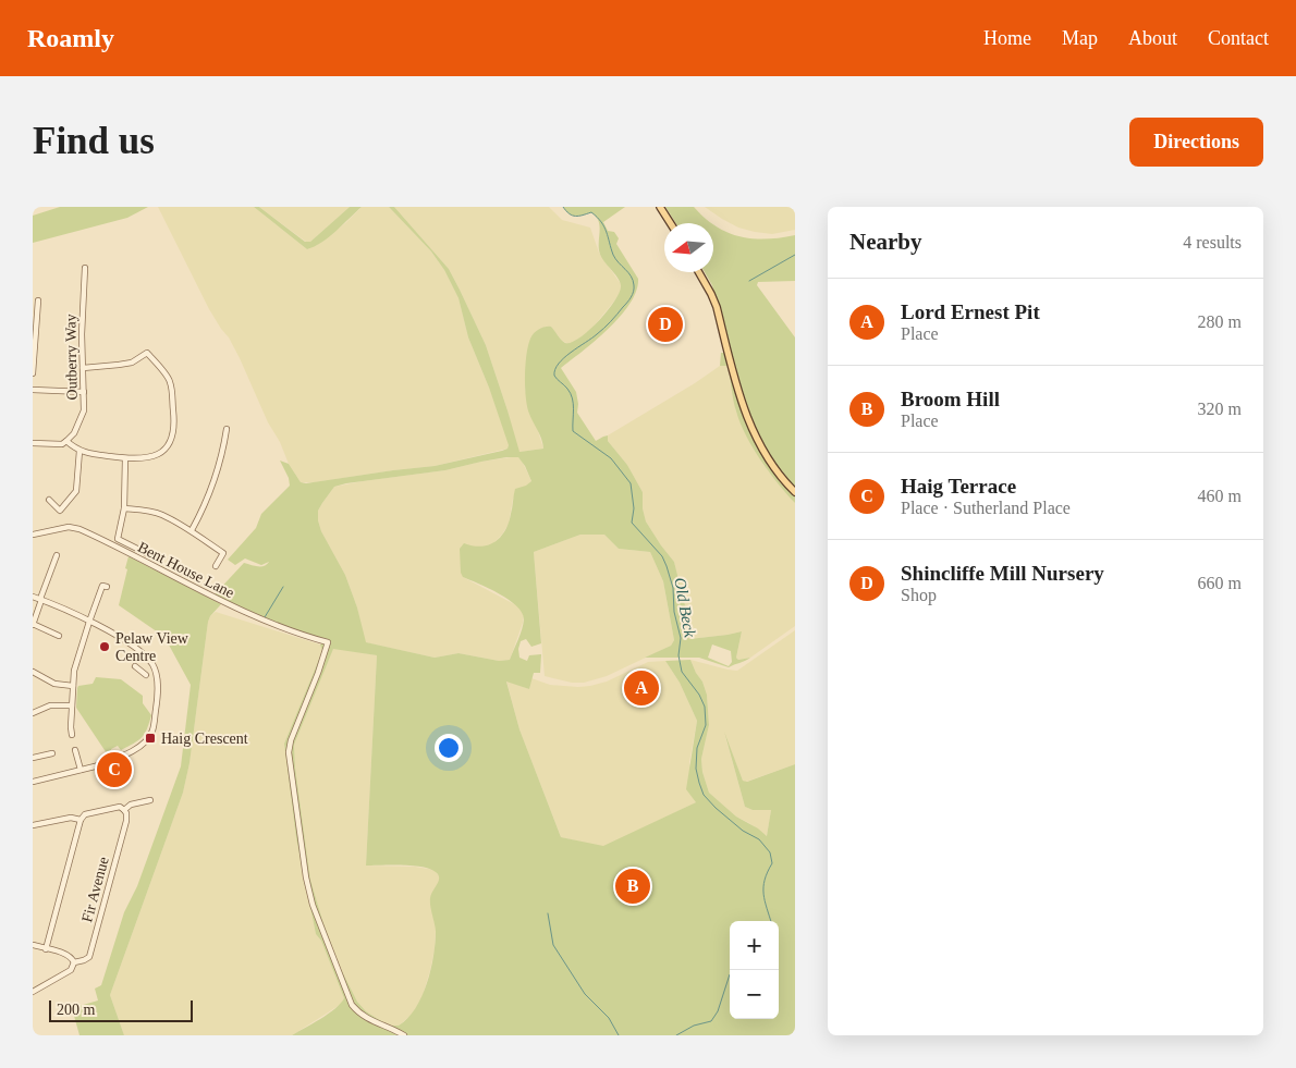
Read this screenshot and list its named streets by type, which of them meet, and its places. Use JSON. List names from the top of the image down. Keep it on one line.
{"streets":{"street":["Outberry Way","Bent House Lane","Fir Avenue"]},"water":["Old Beck"],"places":{"other":["Pelaw View Centre"],"transit":["Haig Crescent"]},"scale_bar":"200 m","north":"left","page":{"header":"Roamly","nav":["Home","Map","About","Contact"],"buttons":"Directions","title":"Find us","heading":["Nearby","4 results"],"list":[{"mark":"A","name":"Lord Ernest Pit","note":"Place","value":"280 m"},{"mark":"B","name":"Broom Hill","note":"Place","value":"320 m"},{"mark":"C","name":"Haig Terrace","note":"Place · Sutherland Place","value":"460 m"},{"mark":"D","name":"Shincliffe Mill Nursery","note":"Shop","value":"660 m"}],"pins":["D","A","C","B"],"map_buttons":["+","−"],"scale":"200 m"}}
